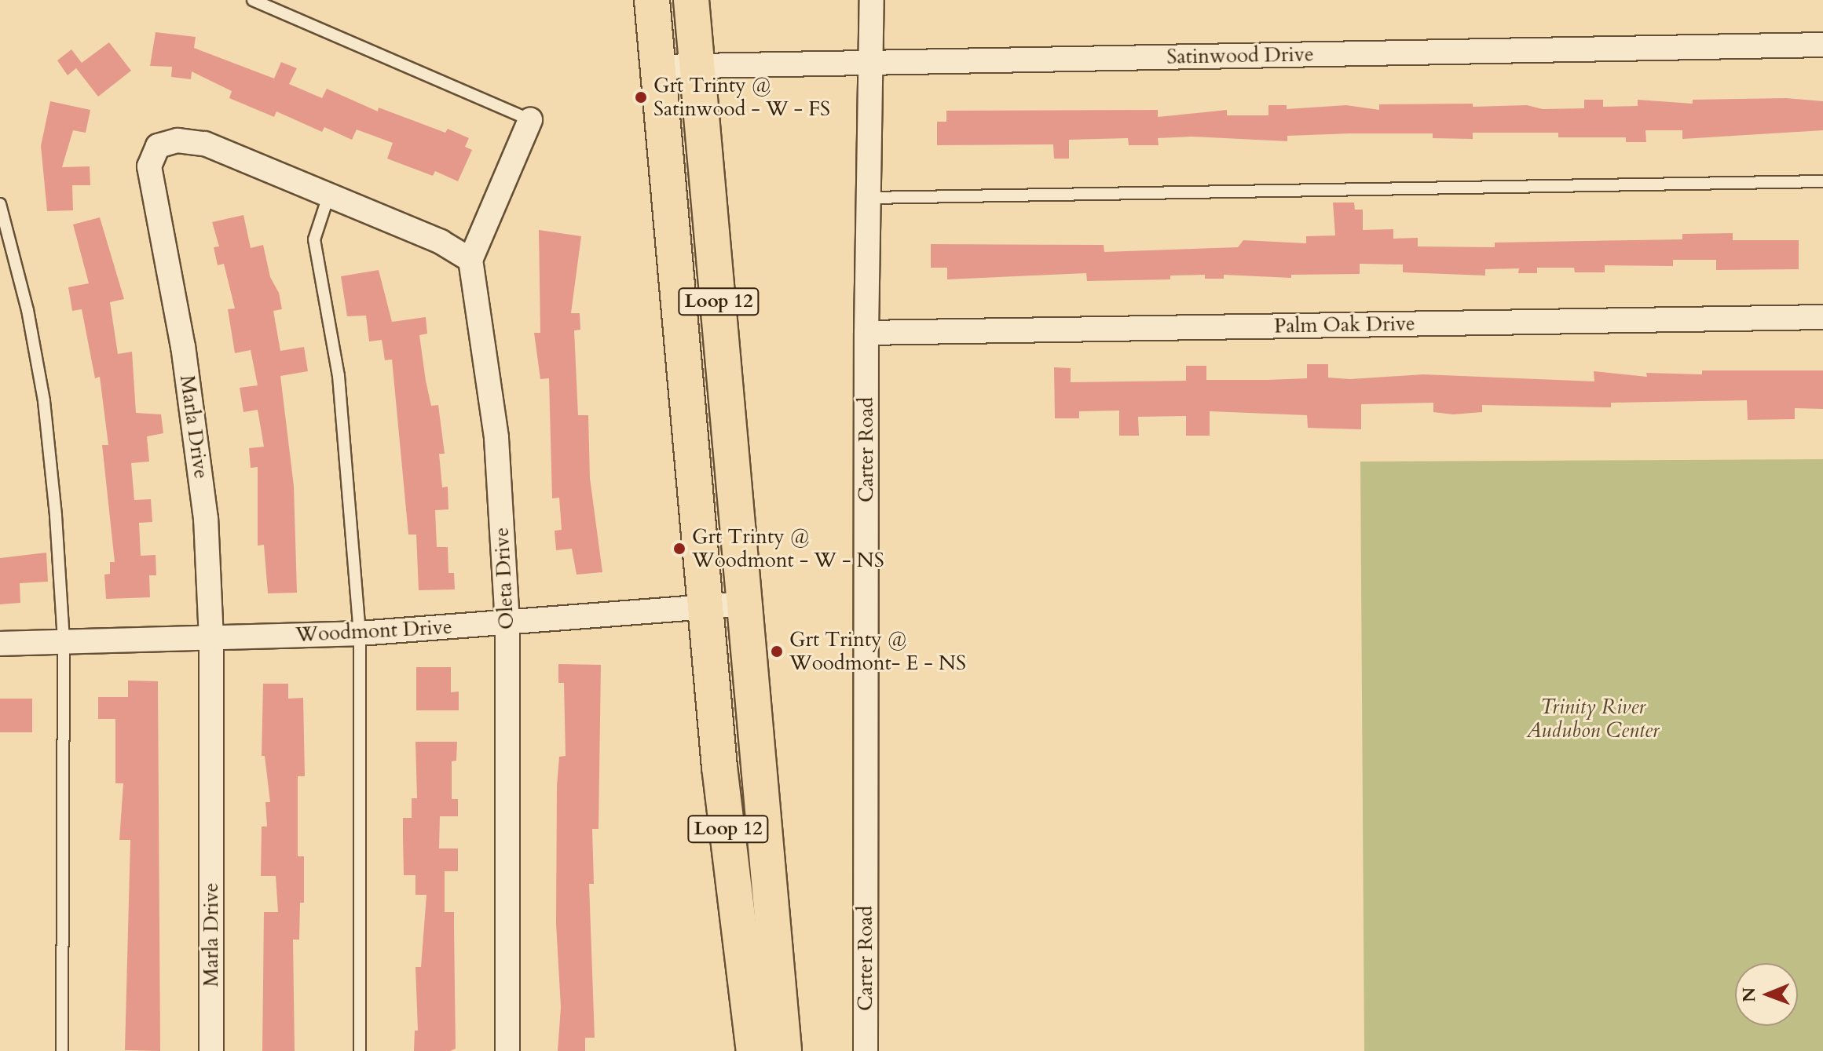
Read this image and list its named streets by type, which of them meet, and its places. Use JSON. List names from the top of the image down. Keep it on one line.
{"streets":{"main road":["Loop 12"],"street":["Satinwood Drive","Palm Oak Drive","Marla Drive","Carter Road","Oleta Drive","Woodmont Drive"]},"crossings":[["Satinwood Drive","Loop 12"],["Satinwood Drive","Carter Road"],["Loop 12","Woodmont Drive"],["Palm Oak Drive","Carter Road"],["Marla Drive","Oleta Drive"],["Marla Drive","Woodmont Drive"],["Oleta Drive","Woodmont Drive"]],"parks":["Trinity River Audubon Center"],"places":["Grt Trinty @ Satinwood - W - FS","Grt Trinty @ Woodmont - W - NS","Grt Trinty @ Woodmont- E - NS"],"north":"left"}
